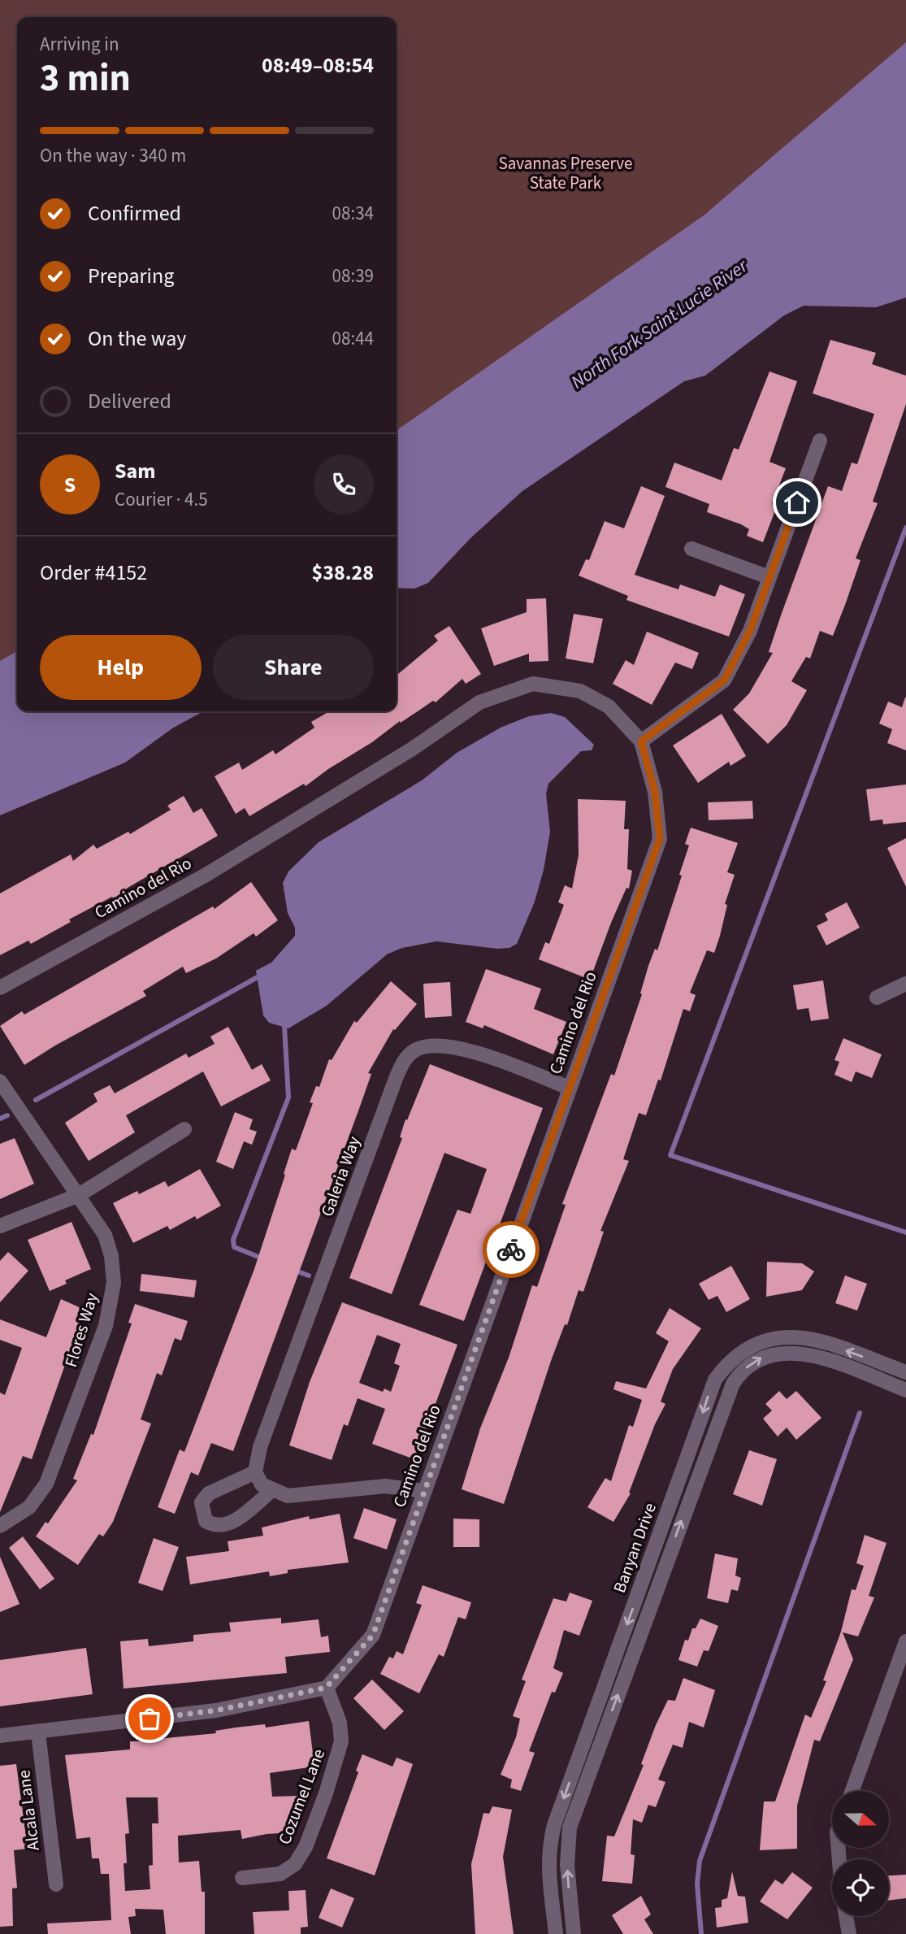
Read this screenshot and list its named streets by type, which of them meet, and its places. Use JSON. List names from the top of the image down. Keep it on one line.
{"streets":{"street":["Camino del Rio","Galeria Way","Flores Way","Banyan Drive","Cozumel Lane","Alcala Lane"]},"crossings":[["Camino del Rio","Galeria Way"],["Camino del Rio","Cozumel Lane"]],"water":["North Fork Saint Lucie River"],"parks":["Savannas Preserve State Park"],"north":"right","page":{"heading":["3 min","Arriving in","08:49–08:54"],"panel":["Sam","Courier · 4.5","Order #4152","$38.28"],"bar":"On the way · 340 m","list":[["Confirmed","08:34"],["Preparing","08:39"],["On the way","08:44"],"Delivered"],"round":"S","buttons":["Help","Share"]}}
